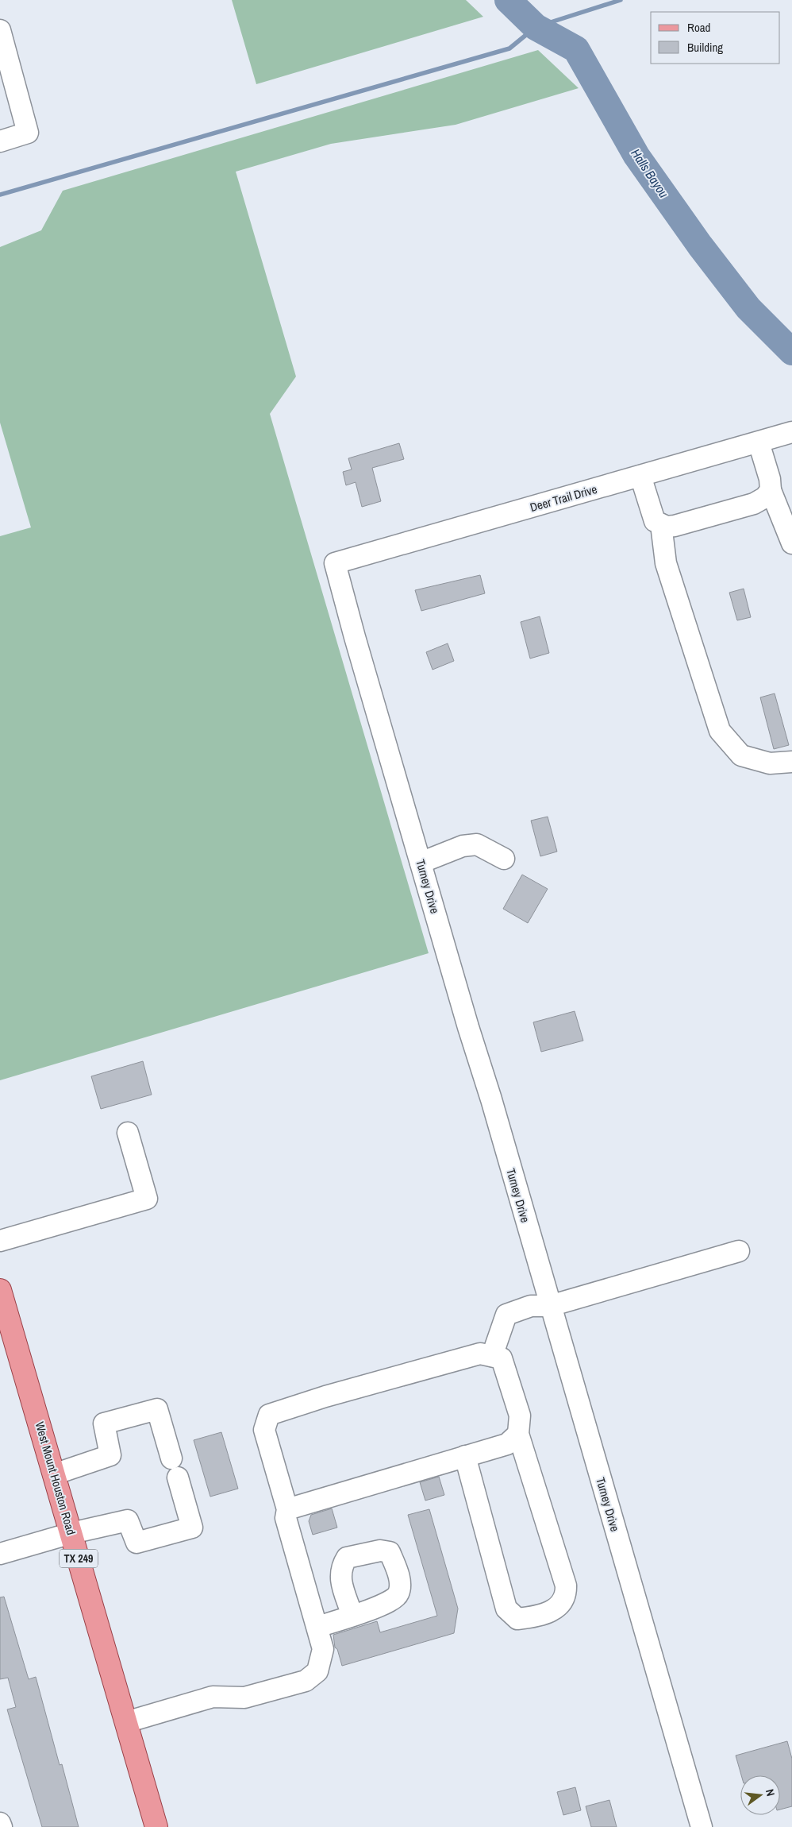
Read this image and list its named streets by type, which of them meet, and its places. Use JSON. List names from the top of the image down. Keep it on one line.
{"streets":{"main road":["West Mount Houston Road","TX 249"],"street":["Deer Trail Drive","Turney Drive"]},"crossings":[["Deer Trail Drive","Turney Drive"]],"water":["Halls Bayou"],"legend":["Road","Building"],"north":"right"}
